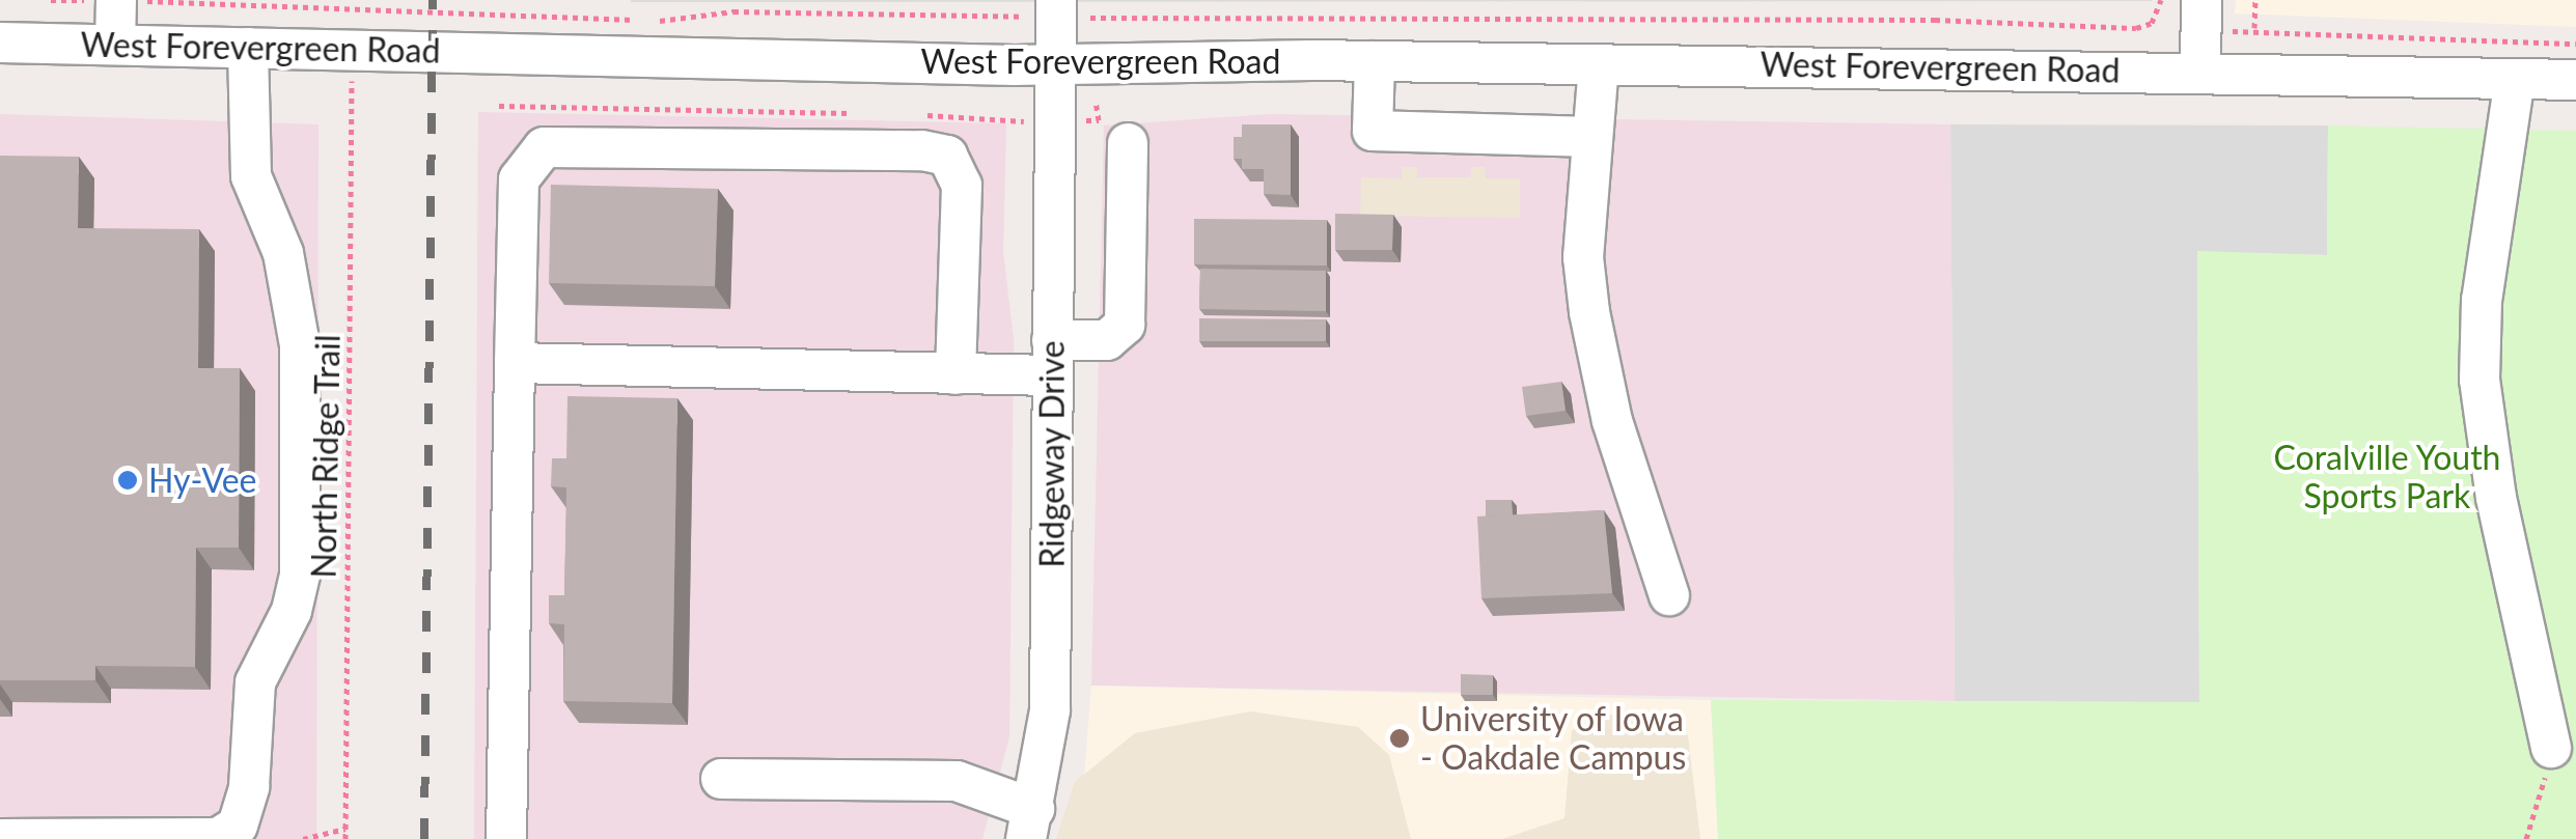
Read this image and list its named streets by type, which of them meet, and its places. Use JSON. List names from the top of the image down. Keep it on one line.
{"streets":{"street":["West Forevergreen Road","Ridgeway Drive"],"path":["North Ridge Trail"]},"crossings":[["West Forevergreen Road","Ridgeway Drive"]],"parks":["Coralville Youth Sports Park"],"places":["Hy-Vee","University of Iowa - Oakdale Campus"]}
